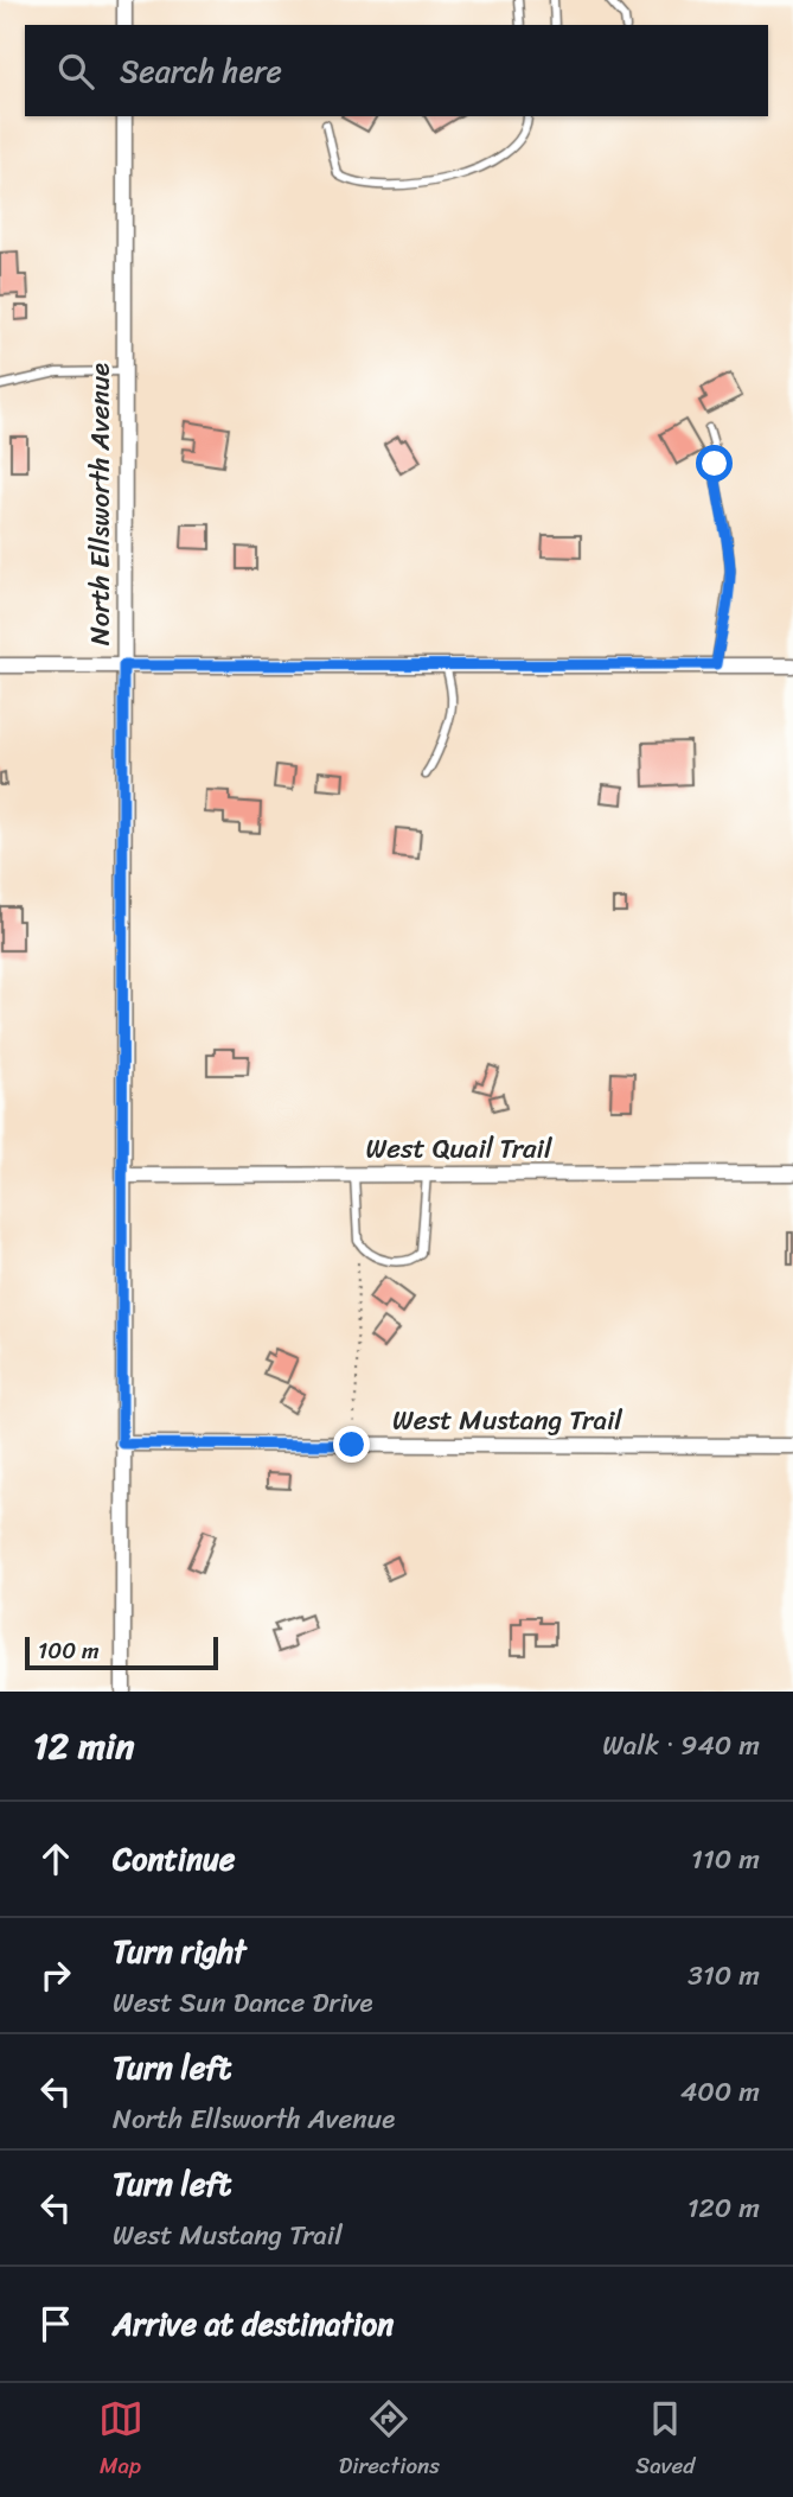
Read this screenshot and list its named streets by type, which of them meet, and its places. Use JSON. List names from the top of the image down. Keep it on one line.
{"streets":{"street":["North Ellsworth Avenue","West Quail Trail","West Mustang Trail"]},"crossings":[["North Ellsworth Avenue","West Quail Trail"],["North Ellsworth Avenue","West Mustang Trail"]],"scale_bar":"100 m","page":{"search":"Search here","scale":"100 m","heading":["12 min","Walk · 940 m"],"list":[["Continue","110 m"],["Turn right","West Sun Dance Drive","310 m"],["Turn left","North Ellsworth Avenue","400 m"],["Turn left","West Mustang Trail","120 m"],"Arrive at destination"],"nav":["Map","Directions","Saved"]}}
